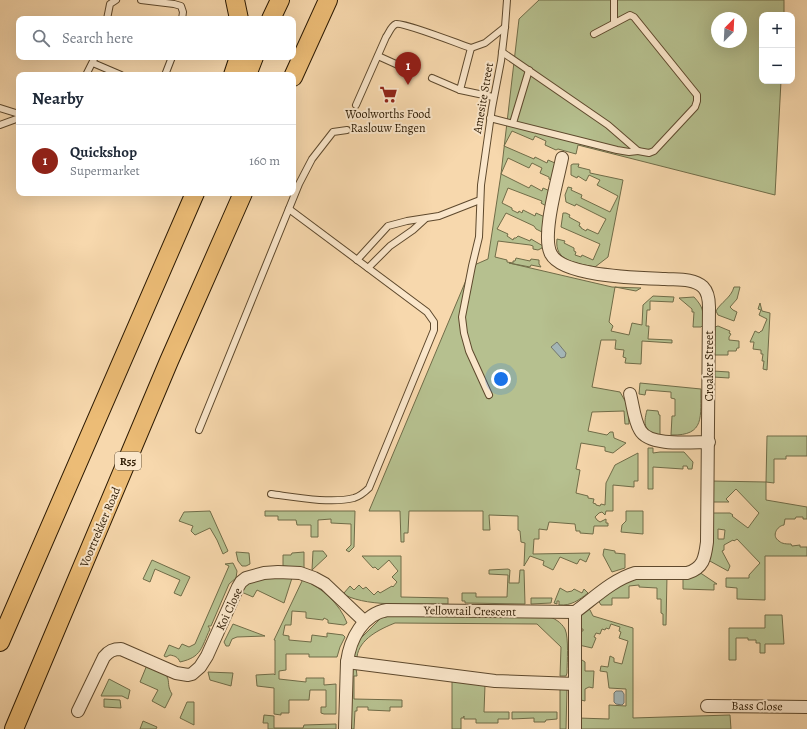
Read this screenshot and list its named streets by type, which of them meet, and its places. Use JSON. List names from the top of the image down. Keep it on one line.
{"streets":{"main road":["R55","Voortrekker Road"],"street":["Croaker Street","Koi Close","Yellowtail Crescent","Bass Close"],"lane":["Amesite Street"]},"crossings":[["Croaker Street","Yellowtail Crescent"],["Koi Close","Yellowtail Crescent"]],"places":{"supermarket":["Woolworths Food Raslouw Engen"]},"north":"top right","page":{"map_buttons":["+","−"],"search":"Search here","pins":"1","heading":"Nearby","list":[{"mark":"1","name":"Quickshop","note":"Supermarket","value":"160 m"}]}}
